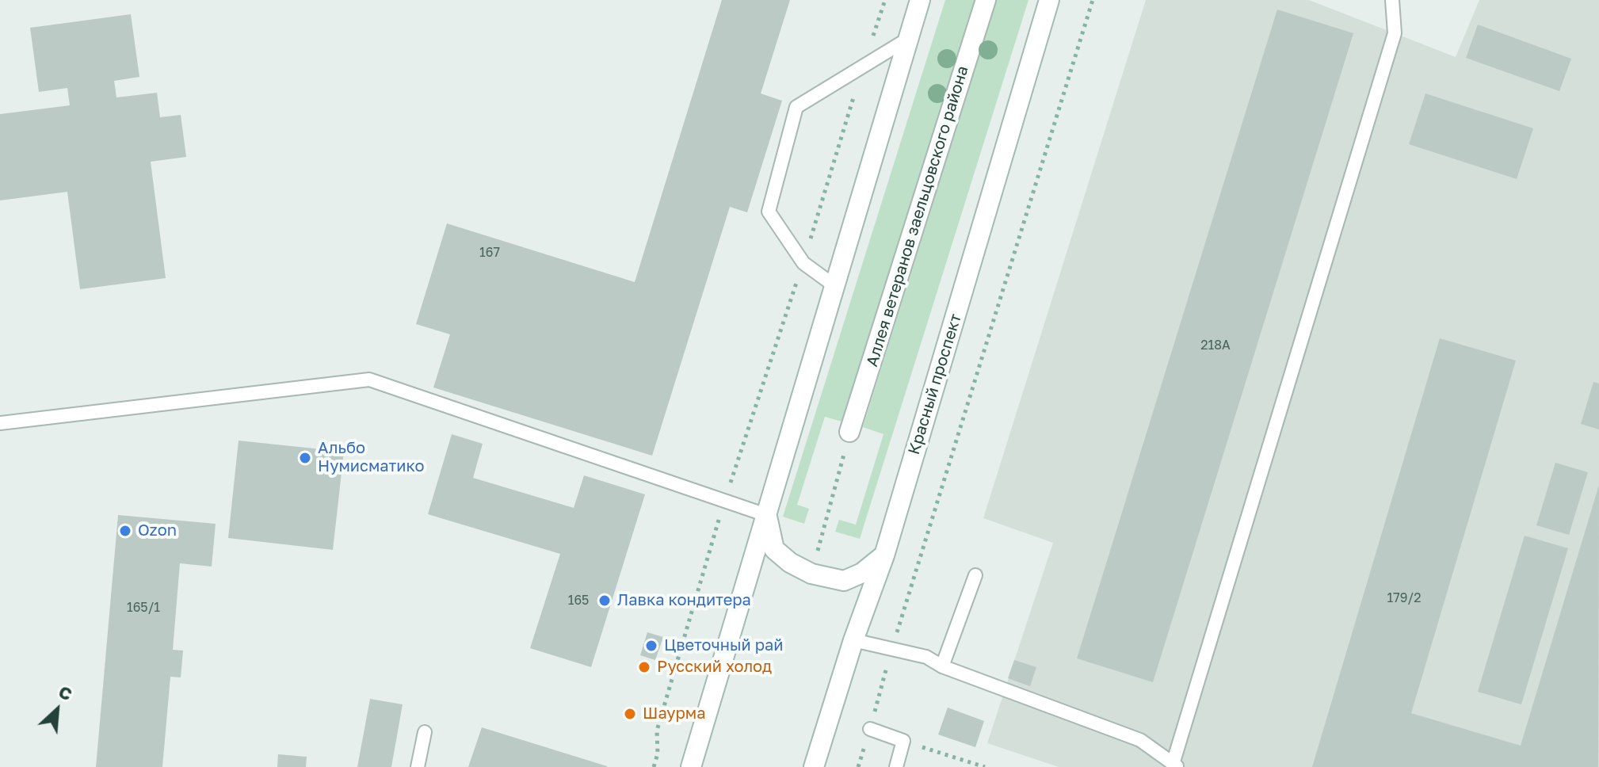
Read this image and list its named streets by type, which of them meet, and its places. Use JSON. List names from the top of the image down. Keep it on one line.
{"streets":{"main road":["Аллея ветеранов заельцовского района","Красный проспект"]},"places":["Альбо Нумисматико","Ozon","Лавка кондитера","Цветочный рай","Русский холод","Шаурма"],"house_numbers":["167","218А","179/2","165","165/1"],"north":"top right"}
